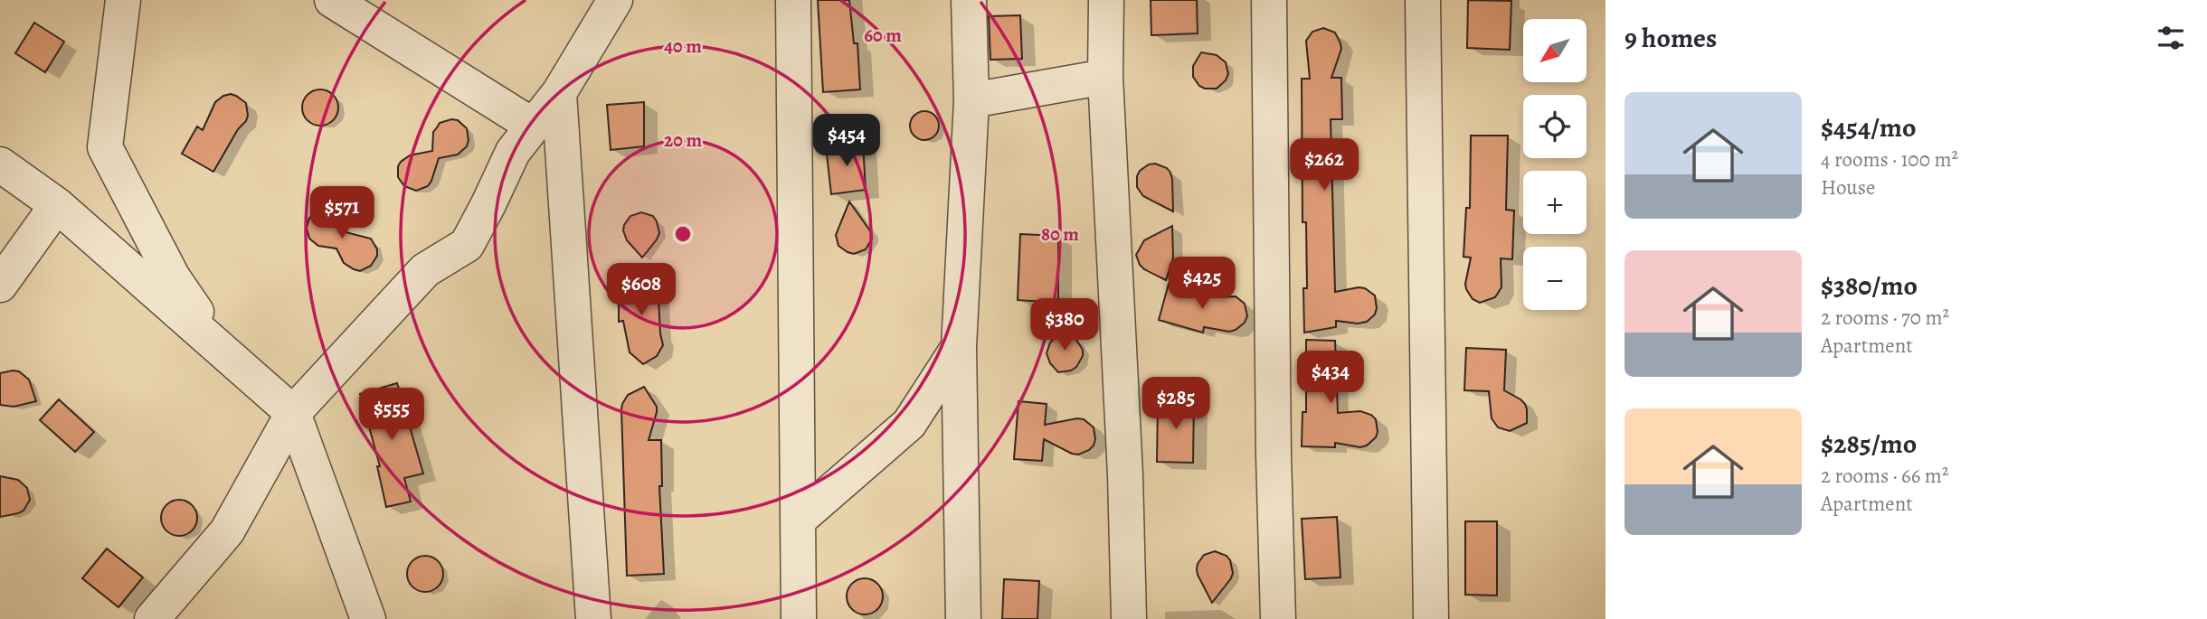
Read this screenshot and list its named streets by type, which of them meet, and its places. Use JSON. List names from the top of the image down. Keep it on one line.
{"north":"bottom left","page":{"heading":"9 homes","map_buttons":["+","−"],"list":[{"name":"$454/mo","note":"4 rooms · 100 m² · House"},{"name":"$380/mo","note":"2 rooms · 70 m² · Apartment"},{"name":"$285/mo","note":"2 rooms · 66 m² · Apartment"}],"price":["$454","$262","$571","$425","$608","$380","$434","$285","$555"]},"rings":["60 m","40 m","20 m","80 m"]}
